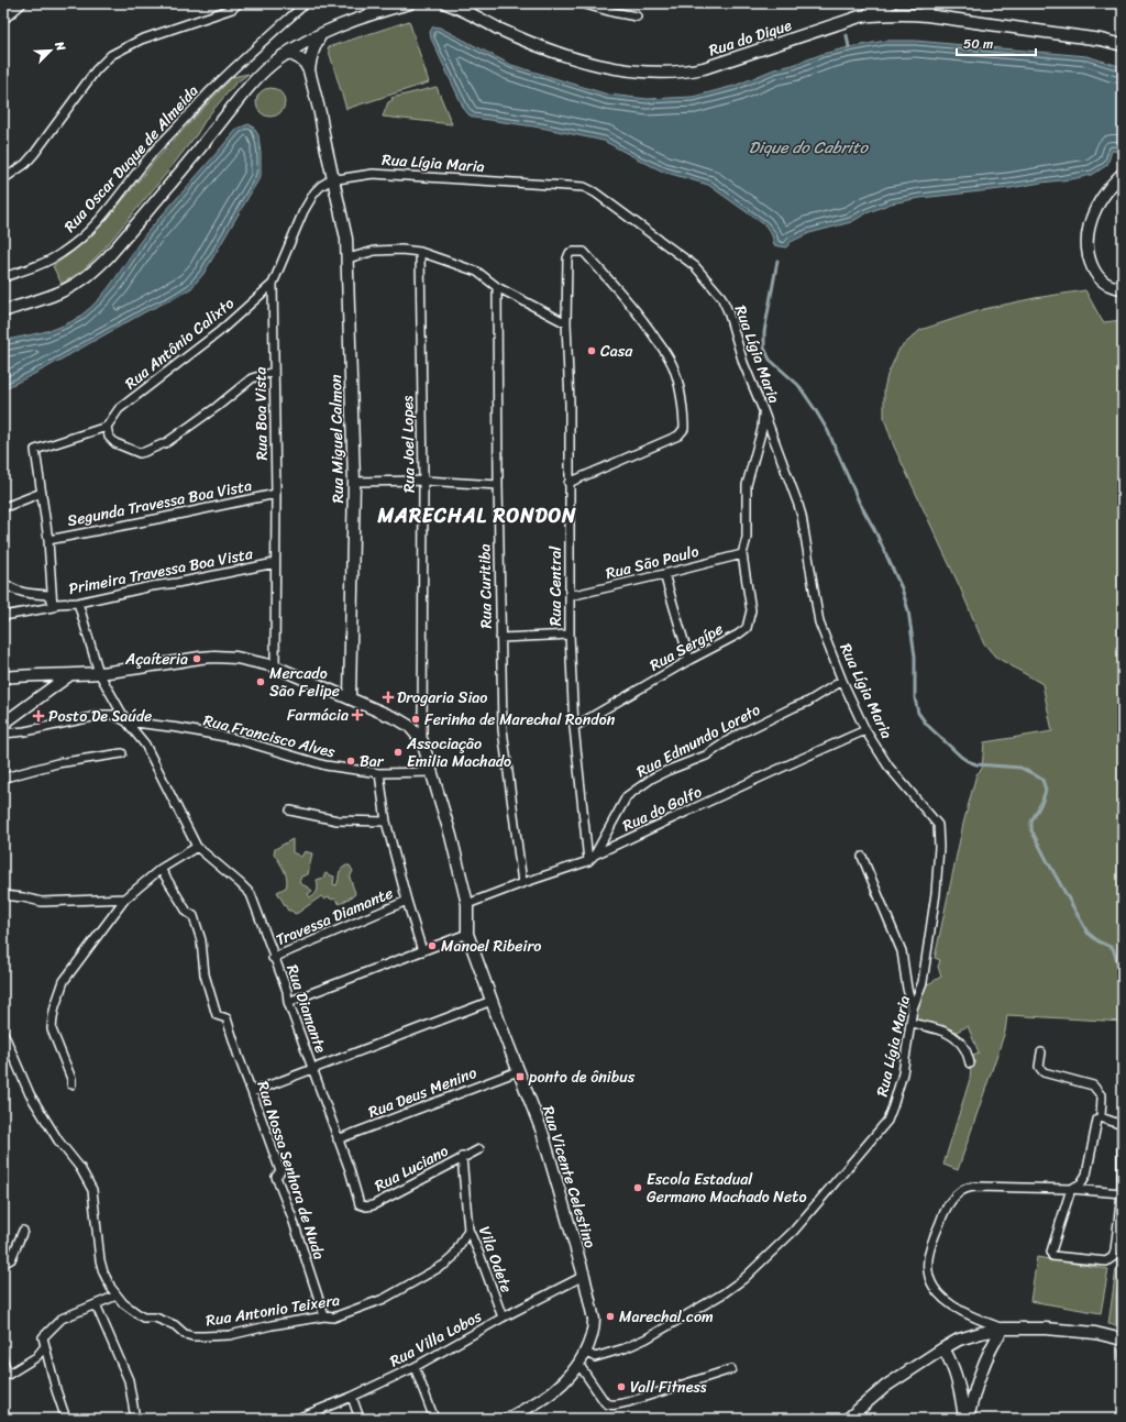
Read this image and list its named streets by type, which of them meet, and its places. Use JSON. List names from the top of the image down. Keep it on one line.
{"streets":{"street":["Rua do Dique","Rua Oscar Duque de Almeida","Rua Lígia Maria","Rua Antônio Calixto","Rua Boa Vista","Rua Miguel Calmon","Rua Joel Lopes","Segunda Travessa Boa Vista","Rua São Paulo","Primeira Travessa Boa Vista","Rua Curitiba","Rua Central","Rua Sergípe","Rua Francisco Alves","Rua Edmundo Loreto","Rua do Golfo","Travessa Diamante","Rua Diamante","Rua Deus Menino","Rua Luciano","Rua Nossa Senhora de Nuda","Rua Vicente Celestino","Vila Odete","Rua Antonio Teixera","Rua Villa Lobos"]},"crossings":[["Rua Lígia Maria","Rua Boa Vista"],["Rua Lígia Maria","Rua Miguel Calmon"],["Rua Lígia Maria","Rua Edmundo Loreto"],["Rua Lígia Maria","Rua do Golfo"],["Rua Lígia Maria","Rua Vicente Celestino"],["Rua Antônio Calixto","Rua Boa Vista"],["Rua Boa Vista","Rua Miguel Calmon"],["Rua Boa Vista","Segunda Travessa Boa Vista"],["Rua Boa Vista","Primeira Travessa Boa Vista"],["Rua Boa Vista","Rua Vicente Celestino"],["Rua Miguel Calmon","Rua Vicente Celestino"],["Rua Joel Lopes","Rua Vicente Celestino"],["Rua São Paulo","Rua Central"],["Rua São Paulo","Rua Sergípe"],["Rua Curitiba","Rua do Golfo"],["Rua Central","Rua Sergípe"],["Rua Central","Rua Edmundo Loreto"],["Rua Central","Rua do Golfo"],["Rua Francisco Alves","Rua Vicente Celestino"],["Rua Edmundo Loreto","Rua do Golfo"],["Rua do Golfo","Rua Vicente Celestino"],["Travessa Diamante","Rua Diamante"],["Rua Diamante","Rua Deus Menino"],["Rua Diamante","Rua Luciano"],["Rua Deus Menino","Rua Vicente Celestino"],["Rua Luciano","Vila Odete"],["Rua Nossa Senhora de Nuda","Rua Antonio Teixera"],["Rua Vicente Celestino","Rua Villa Lobos"],["Vila Odete","Rua Antonio Teixera"],["Vila Odete","Rua Villa Lobos"]],"districts":["MARECHAL RONDON"],"water":["Dique do Cabrito"],"places":{"other":["Casa","Açaíteria","Mercado São Felipe","Ferinha de Marechal Rondon","Associação Emilia Machado","Bar","Manoel Ribeiro","Escola Estadual Germano Machado Neto","Marechal.com","Vall Fitness"],"health":["Drogaria Siao","Farmácia","Posto De Saúde"],"transit":["ponto de ônibus"]},"scale_bar":"50 m","north":"top right"}
